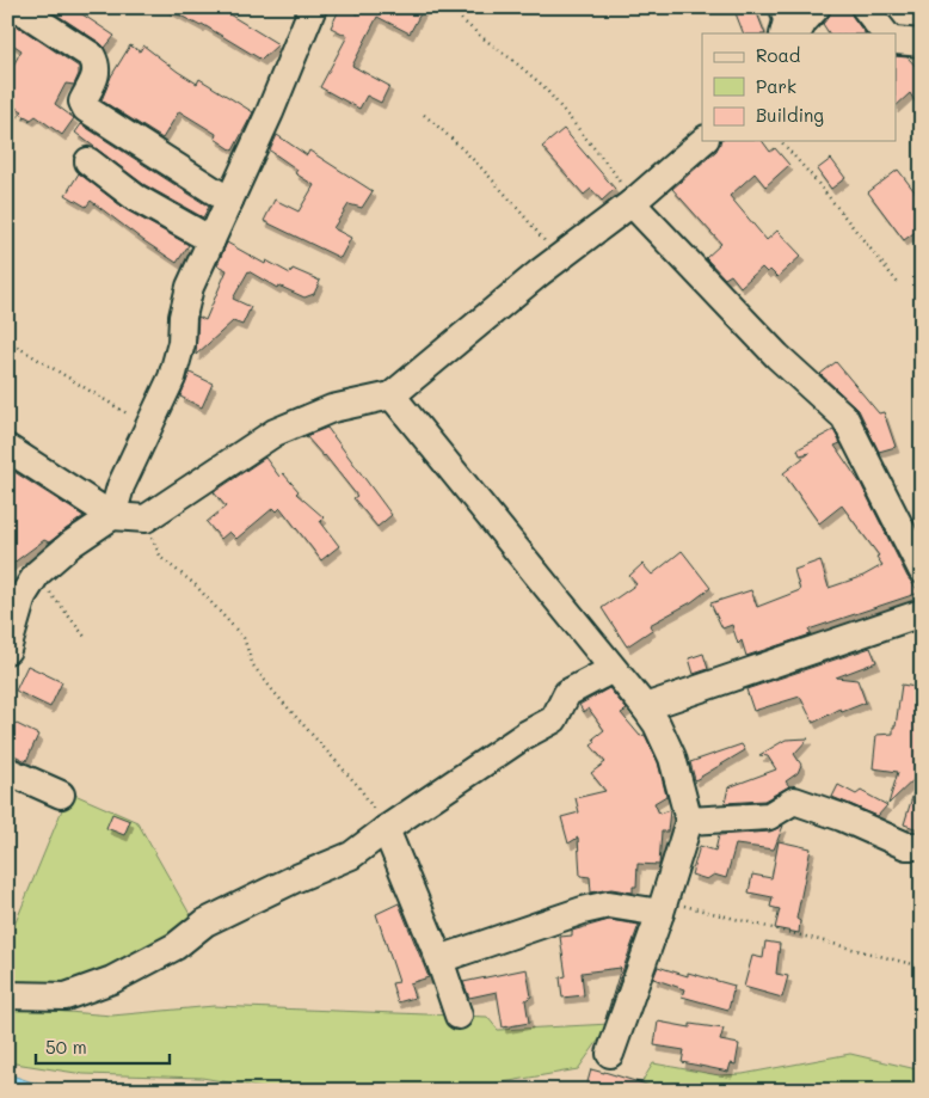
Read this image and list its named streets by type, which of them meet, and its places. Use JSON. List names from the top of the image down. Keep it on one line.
{"legend":["Road","Park","Building"],"scale_bar":"50 m"}
